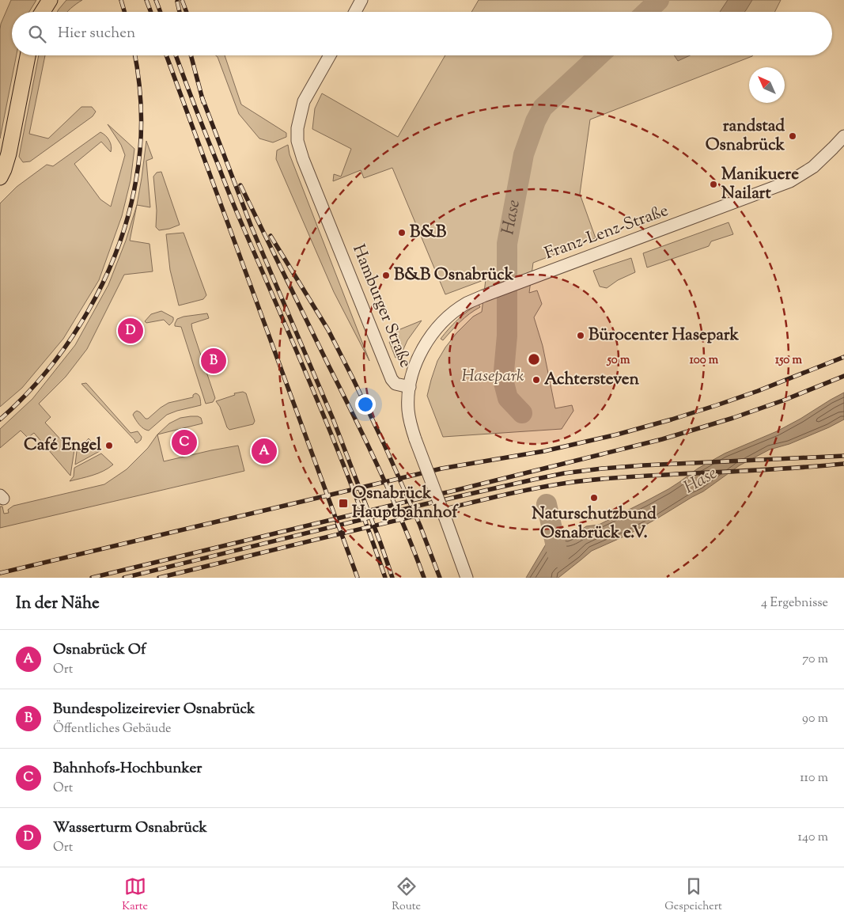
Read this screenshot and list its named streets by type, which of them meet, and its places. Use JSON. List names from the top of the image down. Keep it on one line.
{"streets":{"street":["Franz-Lenz-Straße","Hamburger Straße"]},"crossings":[["Franz-Lenz-Straße","Hamburger Straße"]],"water":["Hase"],"parks":["Hasepark"],"places":{"other":["randstad Osnabrück","Manikuere Nailart","B&B","B&B Osnabrück","Bürocenter Hasepark","Achtersteven","Café Engel","Naturschutzbund Osnabrück e.V."],"transit":["Osnabrück Hauptbahnhof"]},"north":"top left","page":{"search":"Hier suchen","pins":["D","B","C","A"],"heading":["In der Nähe","4 Ergebnisse"],"list":[{"mark":"A","name":"Osnabrück Of","note":"Ort","value":"70 m"},{"mark":"B","name":"Bundespolizeirevier Osnabrück","note":"Öffentliches Gebäude","value":"90 m"},{"mark":"C","name":"Bahnhofs-Hochbunker","note":"Ort","value":"110 m"},{"mark":"D","name":"Wasserturm Osnabrück","note":"Ort","value":"140 m"}],"nav":["Karte","Route","Gespeichert"]},"rings":["50 m","100 m","150 m"]}
